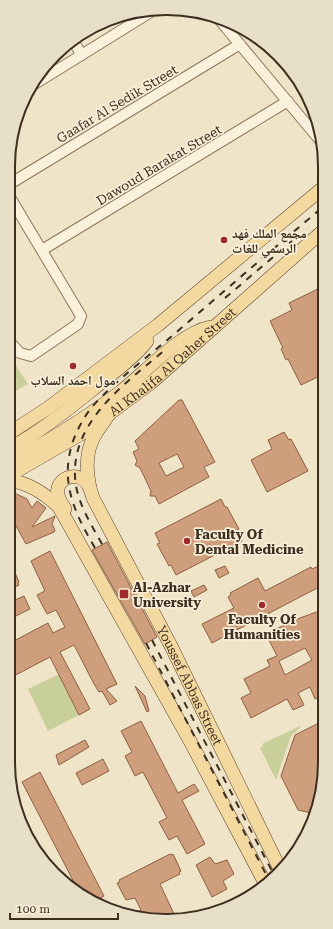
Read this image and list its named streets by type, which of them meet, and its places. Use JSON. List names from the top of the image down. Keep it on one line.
{"streets":{"main road":["Al Khalifa Al Qaher Street","Youssef Abbas Street"],"street":["Gaafar Al Sedik Street","Dawoud Barakat Street"]},"crossings":[["Al Khalifa Al Qaher Street","Youssef Abbas Street"]],"places":{"other":["مجمع الملك فهد الرسمي للغات","مول احمد السلاب","Faculty Of Dental Medicine","Faculty Of Humanities"],"transit":["Al-Azhar University"]},"scale_bar":"100 m"}
